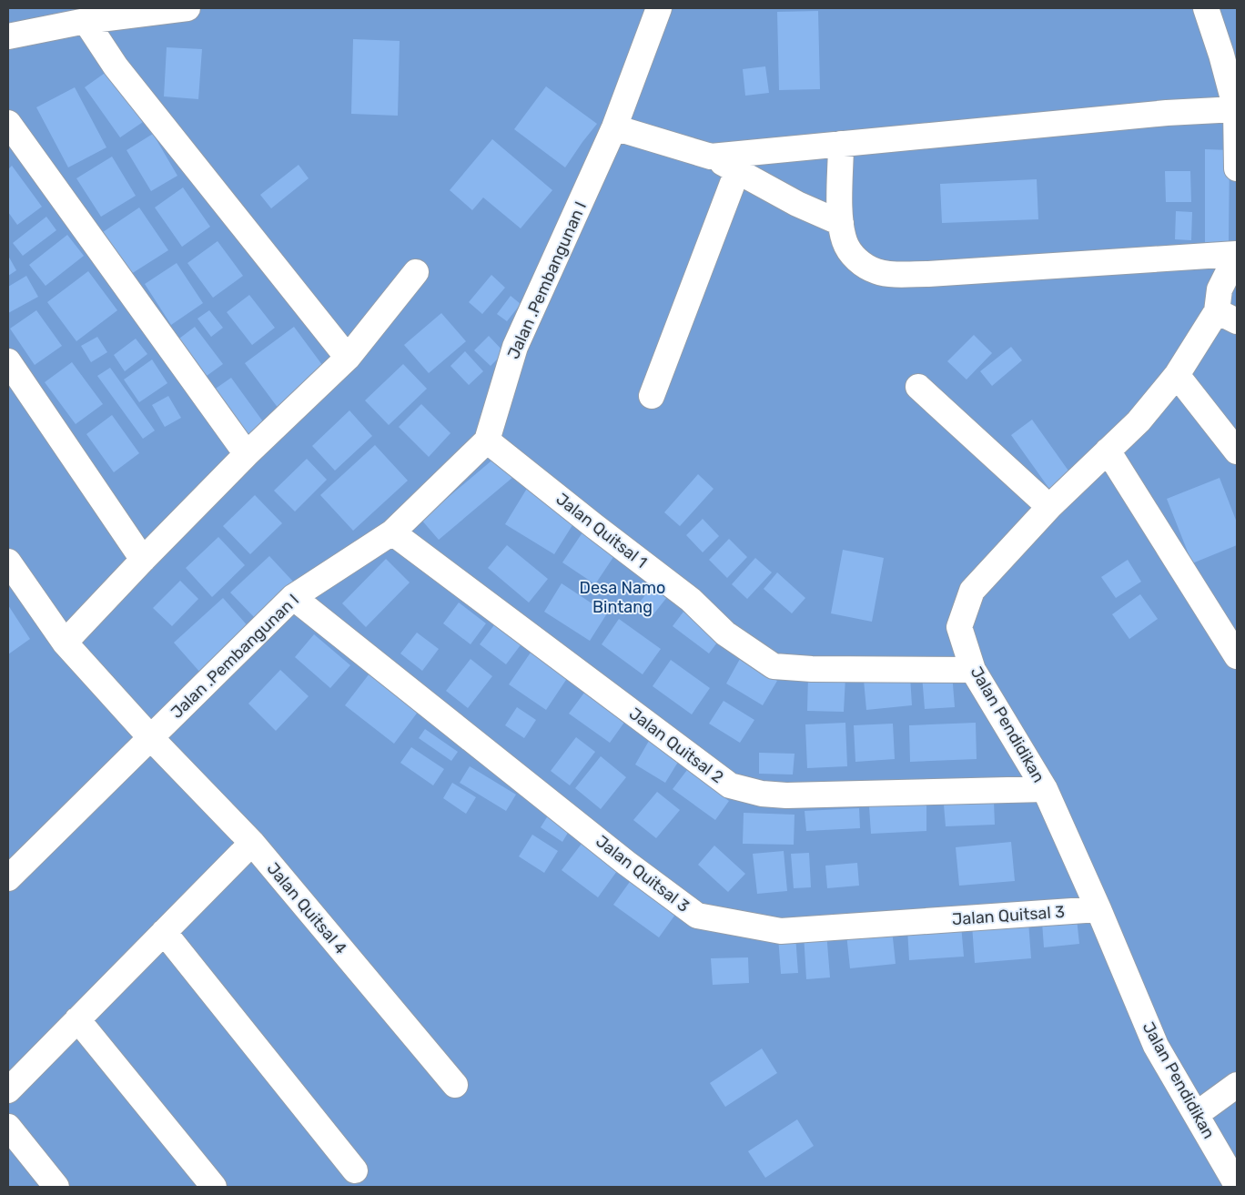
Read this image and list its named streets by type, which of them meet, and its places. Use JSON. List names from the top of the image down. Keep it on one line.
{"streets":{"street":["Jalan .Pembangunan I","Jalan Quitsal 1","Jalan Pendidikan","Jalan Quitsal 2","Jalan Quitsal 3","Jalan Quitsal 4"]},"crossings":[["Jalan .Pembangunan I","Jalan Quitsal 1"],["Jalan .Pembangunan I","Jalan Quitsal 2"],["Jalan .Pembangunan I","Jalan Quitsal 3"],["Jalan .Pembangunan I","Jalan Quitsal 4"],["Jalan Quitsal 1","Jalan Pendidikan"],["Jalan Pendidikan","Jalan Quitsal 2"],["Jalan Pendidikan","Jalan Quitsal 3"]],"parks":["Desa Namo Bintang"]}
